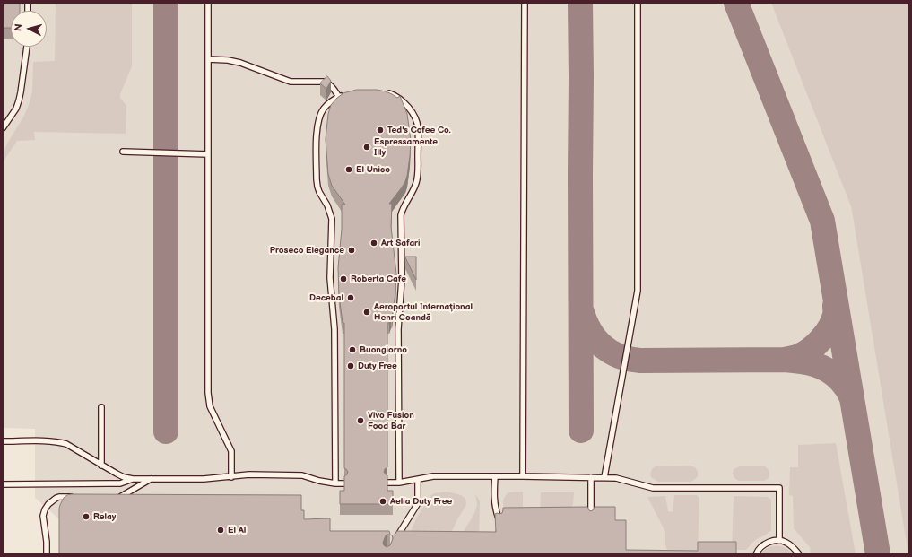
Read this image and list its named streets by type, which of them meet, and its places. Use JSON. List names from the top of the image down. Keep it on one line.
{"places":["Ted's Cofee Co.","Espressamente Illy","El Unico","Art Safari","Proseco Elegance","Roberta Cafe","Decebal","Aeroportul Internațional Henri Coandă","Buongiorno","Duty Free","Vivo Fusion Food Bar","Aelia Duty Free","Relay","El Al"],"north":"left"}
